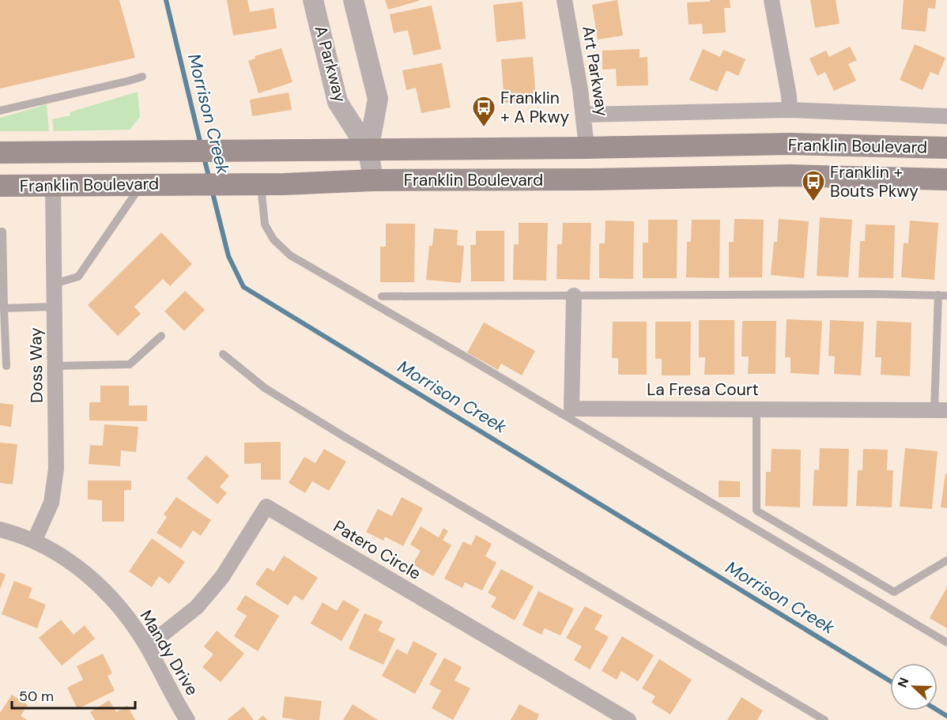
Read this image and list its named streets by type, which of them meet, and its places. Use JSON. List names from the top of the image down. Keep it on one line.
{"streets":{"main road":["Franklin Boulevard"],"street":["A Parkway","Art Parkway","Doss Way","La Fresa Court","Patero Circle","Mandy Drive"]},"crossings":[["A Parkway","Franklin Boulevard"],["Art Parkway","Franklin Boulevard"],["Franklin Boulevard","Doss Way"],["Doss Way","Mandy Drive"],["Patero Circle","Mandy Drive"]],"water":["Morrison Creek"],"places":{"bus stop":["Franklin + A Pkwy","Franklin + Bouts Pkwy"]},"scale_bar":"50 m","north":"left"}
